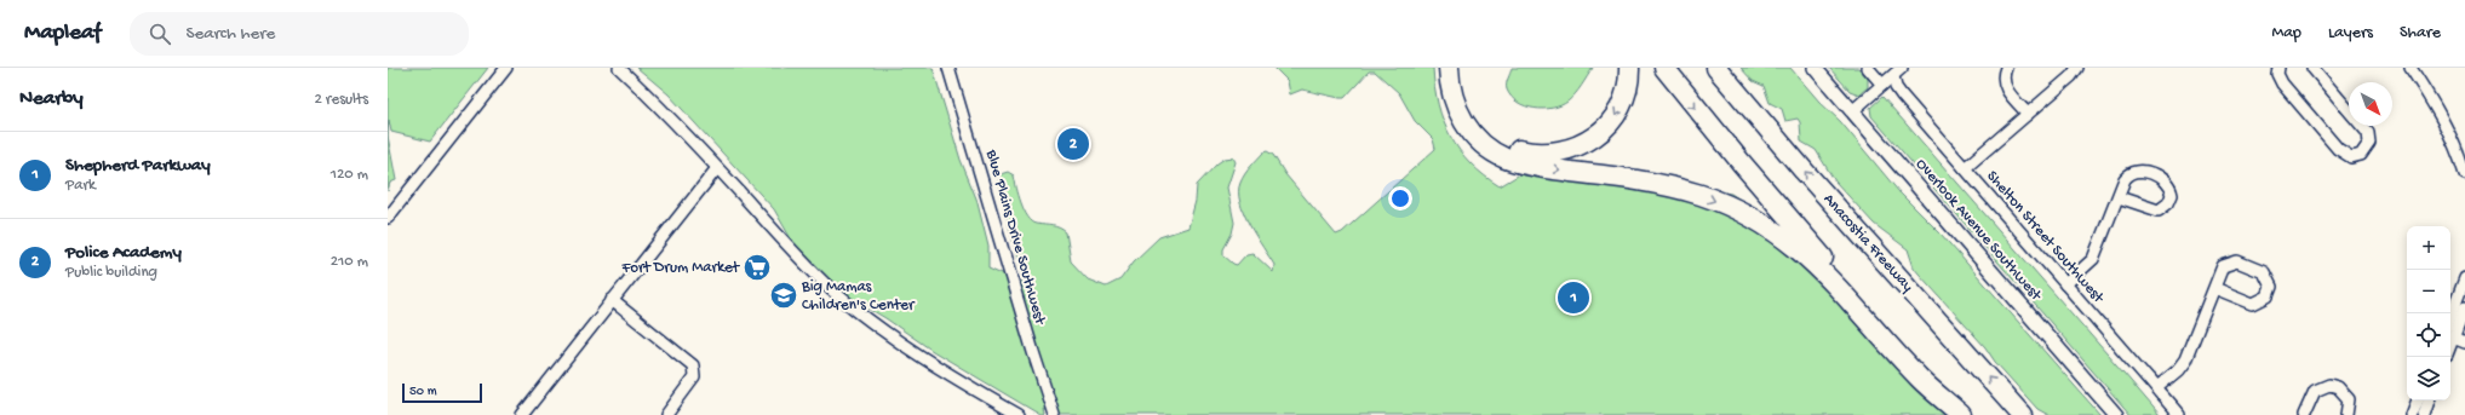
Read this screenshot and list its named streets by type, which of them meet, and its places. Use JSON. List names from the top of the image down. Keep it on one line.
{"streets":{"highway":["Anacostia Freeway"],"street":["Overlook Avenue Southwest","Blue Plains Drive Southwest","Shelton Street Southwest"]},"places":{"supermarket":["Fort Drum Market"],"school or university":["Big Mamas Children's Center"]},"scale_bar":"50 m","north":"bottom right","page":{"header":"Mapleaf","search":"Search here","nav":["Map","Layers","Share"],"heading":["Nearby","2 results"],"pins":["2","1"],"list":[{"mark":"1","name":"Shepherd Parkway","note":"Park","value":"120 m"},{"mark":"2","name":"Police Academy","note":"Public building","value":"210 m"}],"map_buttons":["+","−"],"scale":"50 m"}}
